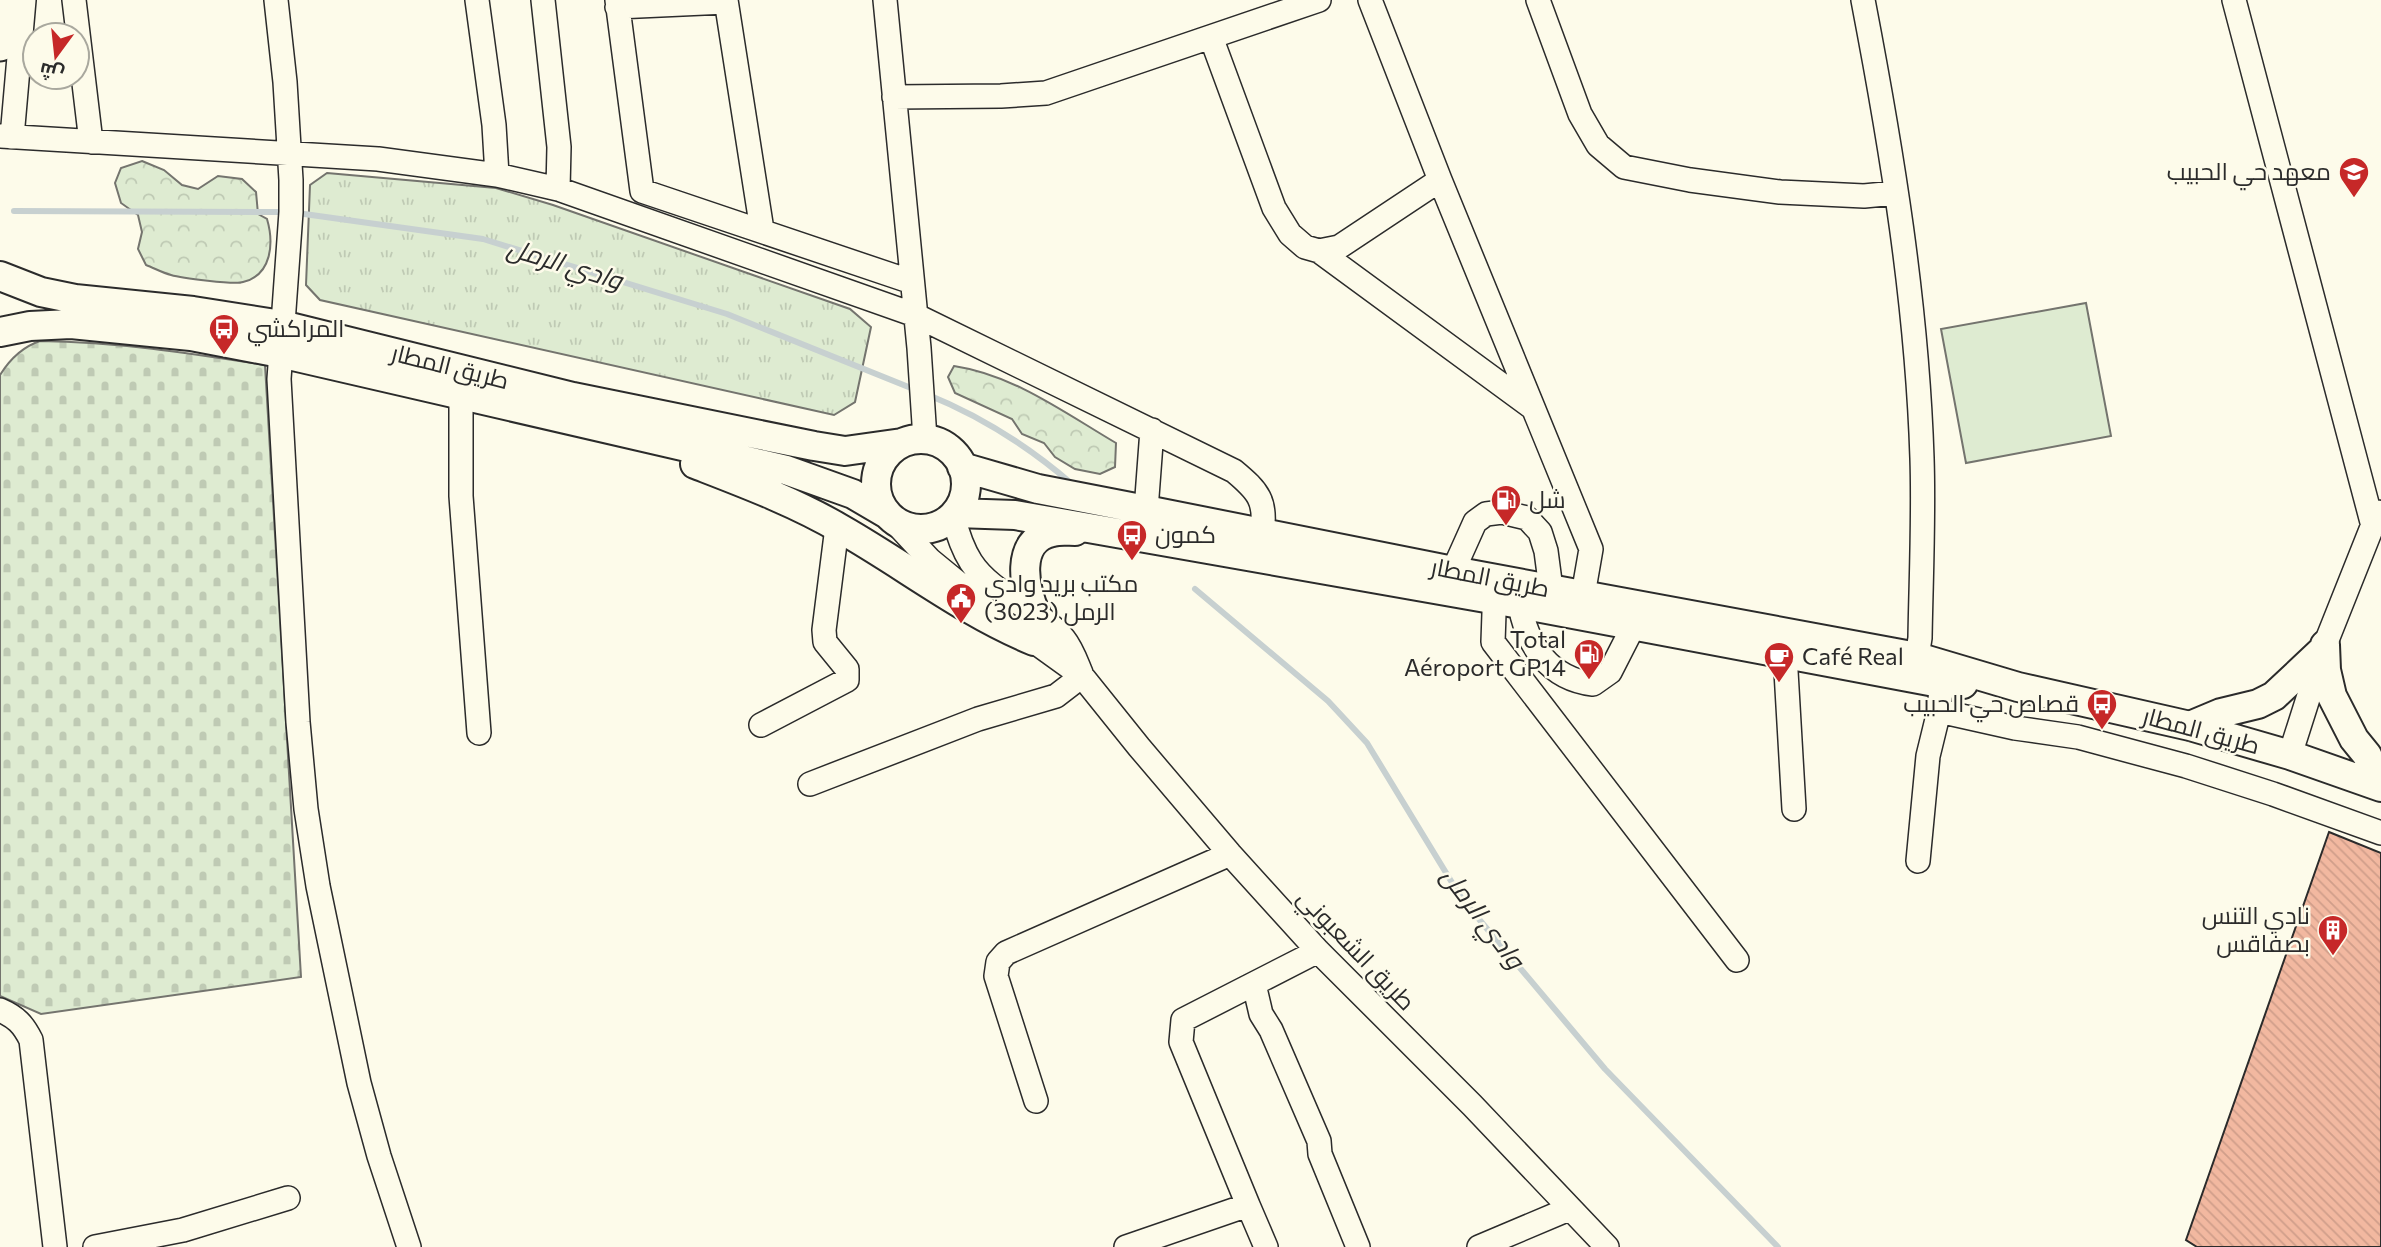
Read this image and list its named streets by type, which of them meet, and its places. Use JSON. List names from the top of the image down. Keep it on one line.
{"streets":{"main road":["طريق المطار"],"street":["طريق الشعبوني"]},"crossings":[["طريق المطار","طريق الشعبوني"]],"water":["وادي الرمل"],"places":{"school or university":["معهد حي الحبيب"],"bus stop":["المراكشي","كمون","قصاص حي الحبيب"],"fuel station":["شل","Total Aéroport GP14"],"public building":["مكتب بريد وادي الرمل (3023)"],"cafe":["Café Real"],"building":["نادي التنس بصفاقس"]},"north":"bottom"}
